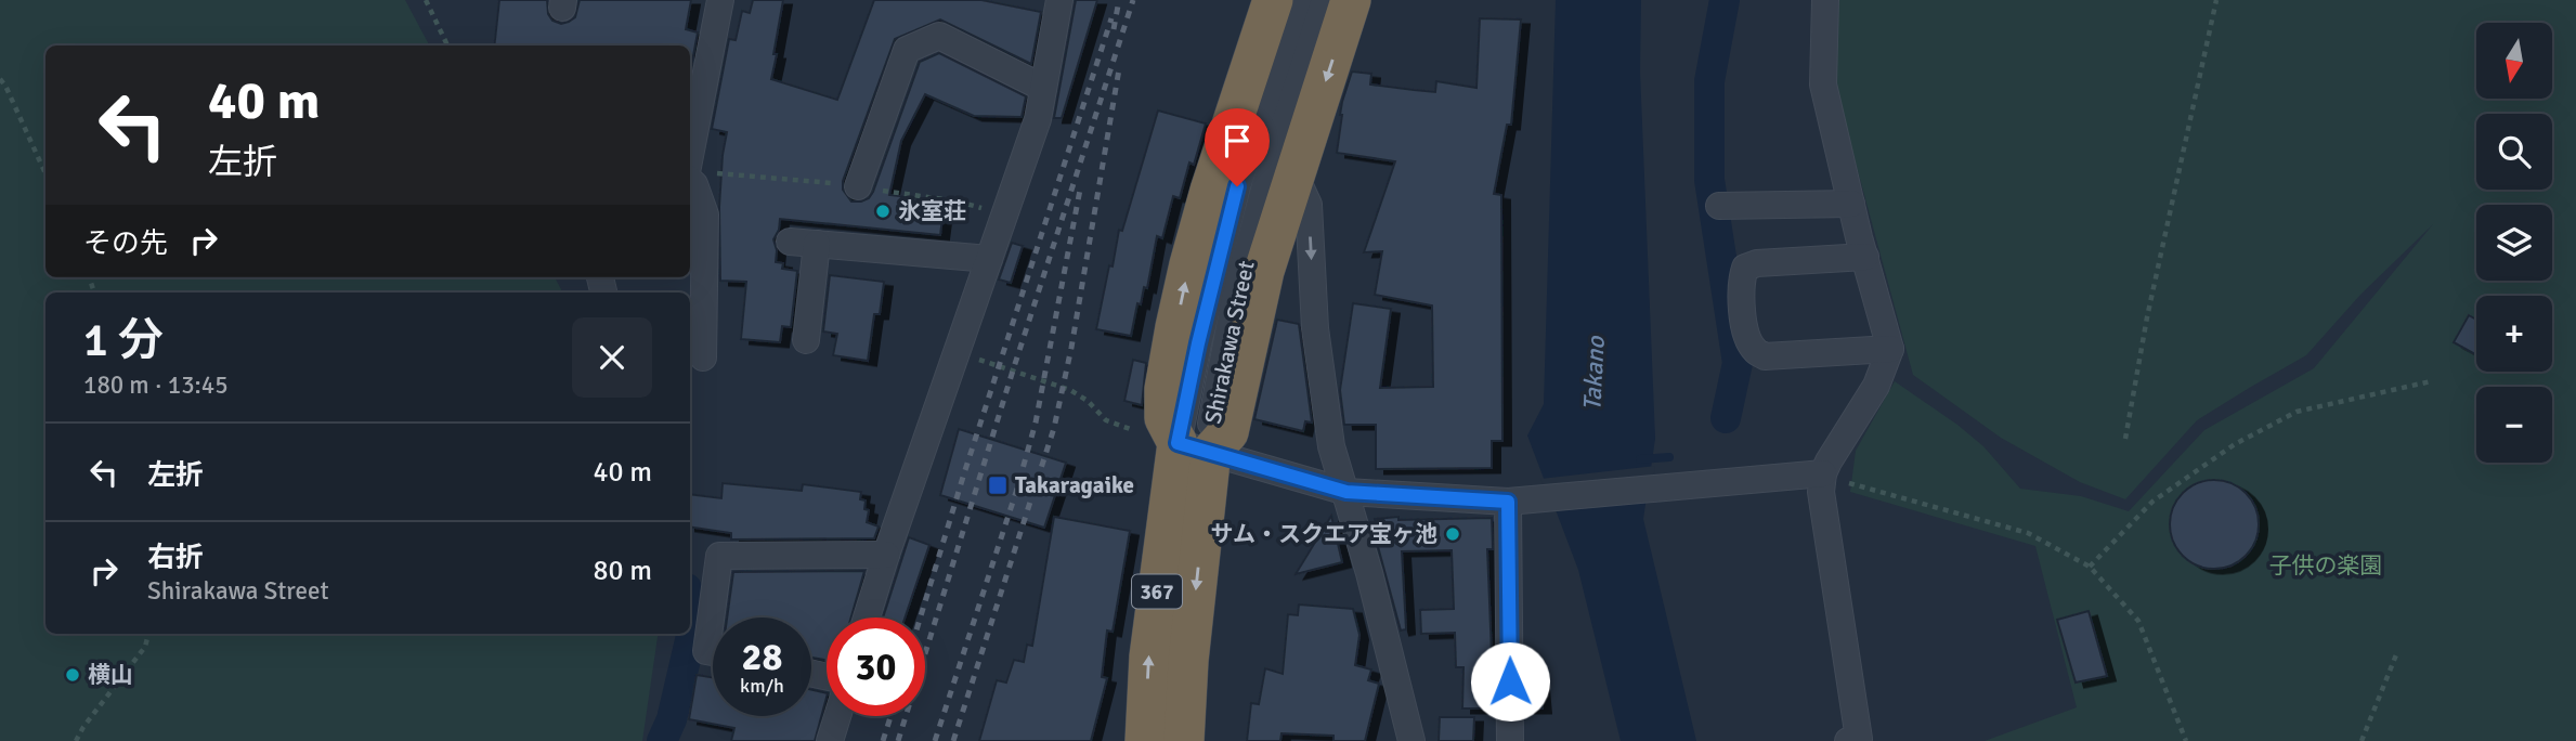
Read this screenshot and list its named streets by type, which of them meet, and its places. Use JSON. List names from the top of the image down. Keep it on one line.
{"streets":{"highway":["Shirakawa Street","367"]},"crossings":[["Shirakawa Street","367"]],"water":["Takano"],"parks":["子供の楽園"],"places":{"other":["氷室荘","サム・スクエア宝ヶ池","横山"],"transit":["Takaragaike"]},"north":"bottom","page":{"map_buttons":["+","−"],"turn":["40 m","左折"],"then":"その先","heading":["1 分","180 m · 13:45"],"list":[{"name":"左折","value":"40 m"},{"name":"右折","note":"Shirakawa Street","value":"80 m"}],"speed":"28 km/h","limit":"30"}}
